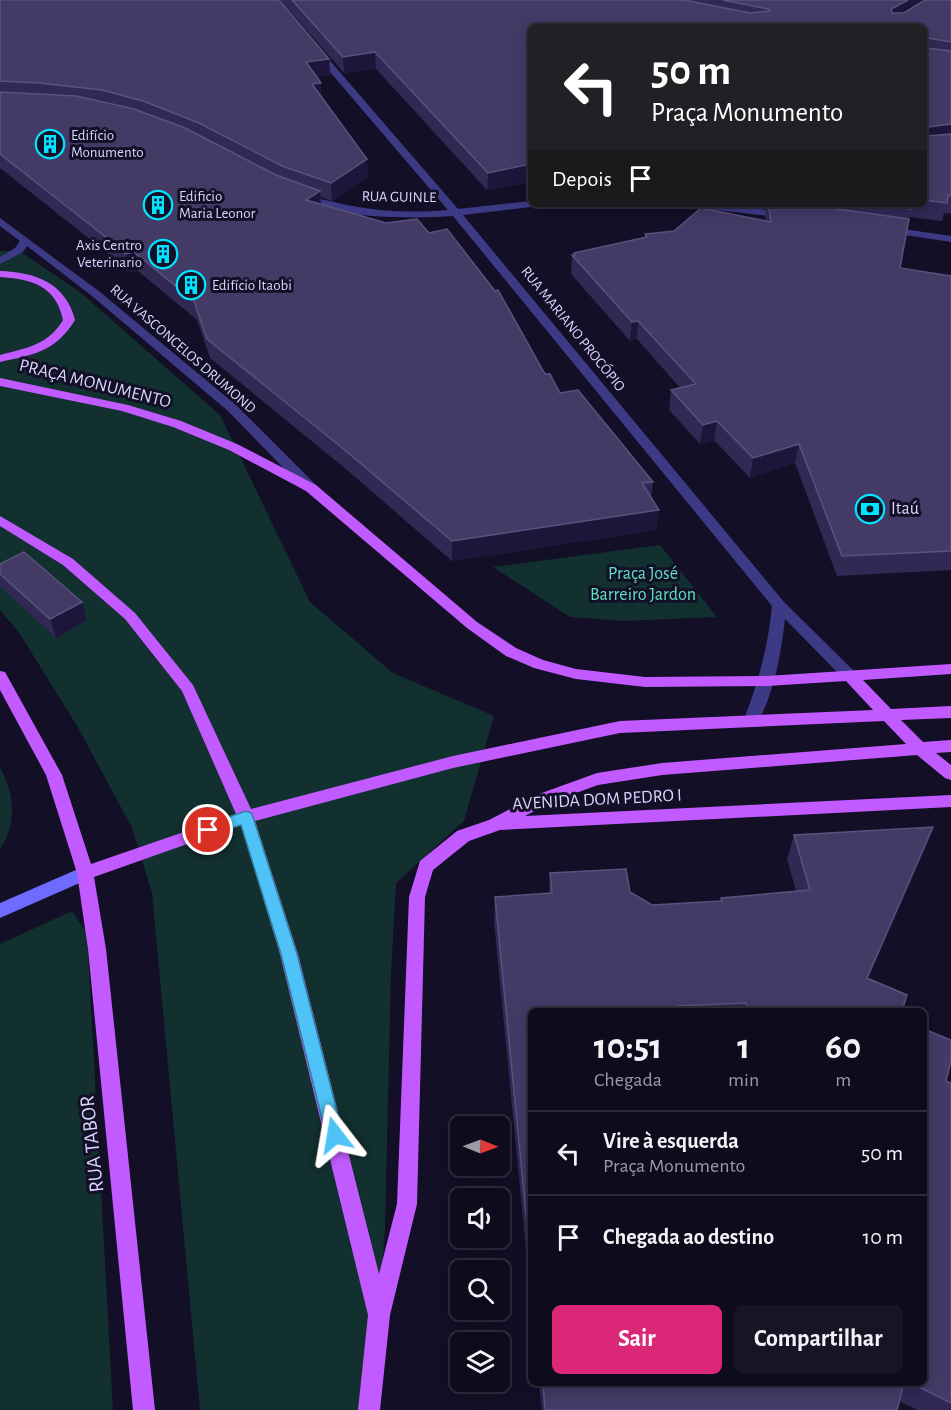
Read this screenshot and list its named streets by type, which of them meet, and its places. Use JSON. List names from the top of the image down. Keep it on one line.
{"streets":{"main road":["PRAÇA MONUMENTO","AVENIDA DOM PEDRO I","RUA TABOR"],"street":["RUA GUINLE","RUA MARIANO PROCÓPIO","RUA VASCONCELOS DRUMOND"]},"crossings":[["RUA GUINLE","RUA MARIANO PROCÓPIO"],["RUA VASCONCELOS DRUMOND","PRAÇA MONUMENTO"]],"parks":["Praça José Barreiro Jardon"],"places":{"building":["Edifício Monumento","Edificio Maria Leonor","Axis Centro Veterinario","Edifício Itaobi"],"bank":["Itaú"]},"north":"right","page":{"turn":["50 m","Praça Monumento"],"then":"Depois","eta":["10:51","Chegada","1","min","60","m"],"list":[{"name":"Vire à esquerda","note":"Praça Monumento","value":"50 m"},{"name":"Chegada ao destino","value":"10 m"}],"buttons":["Sair","Compartilhar"]}}
